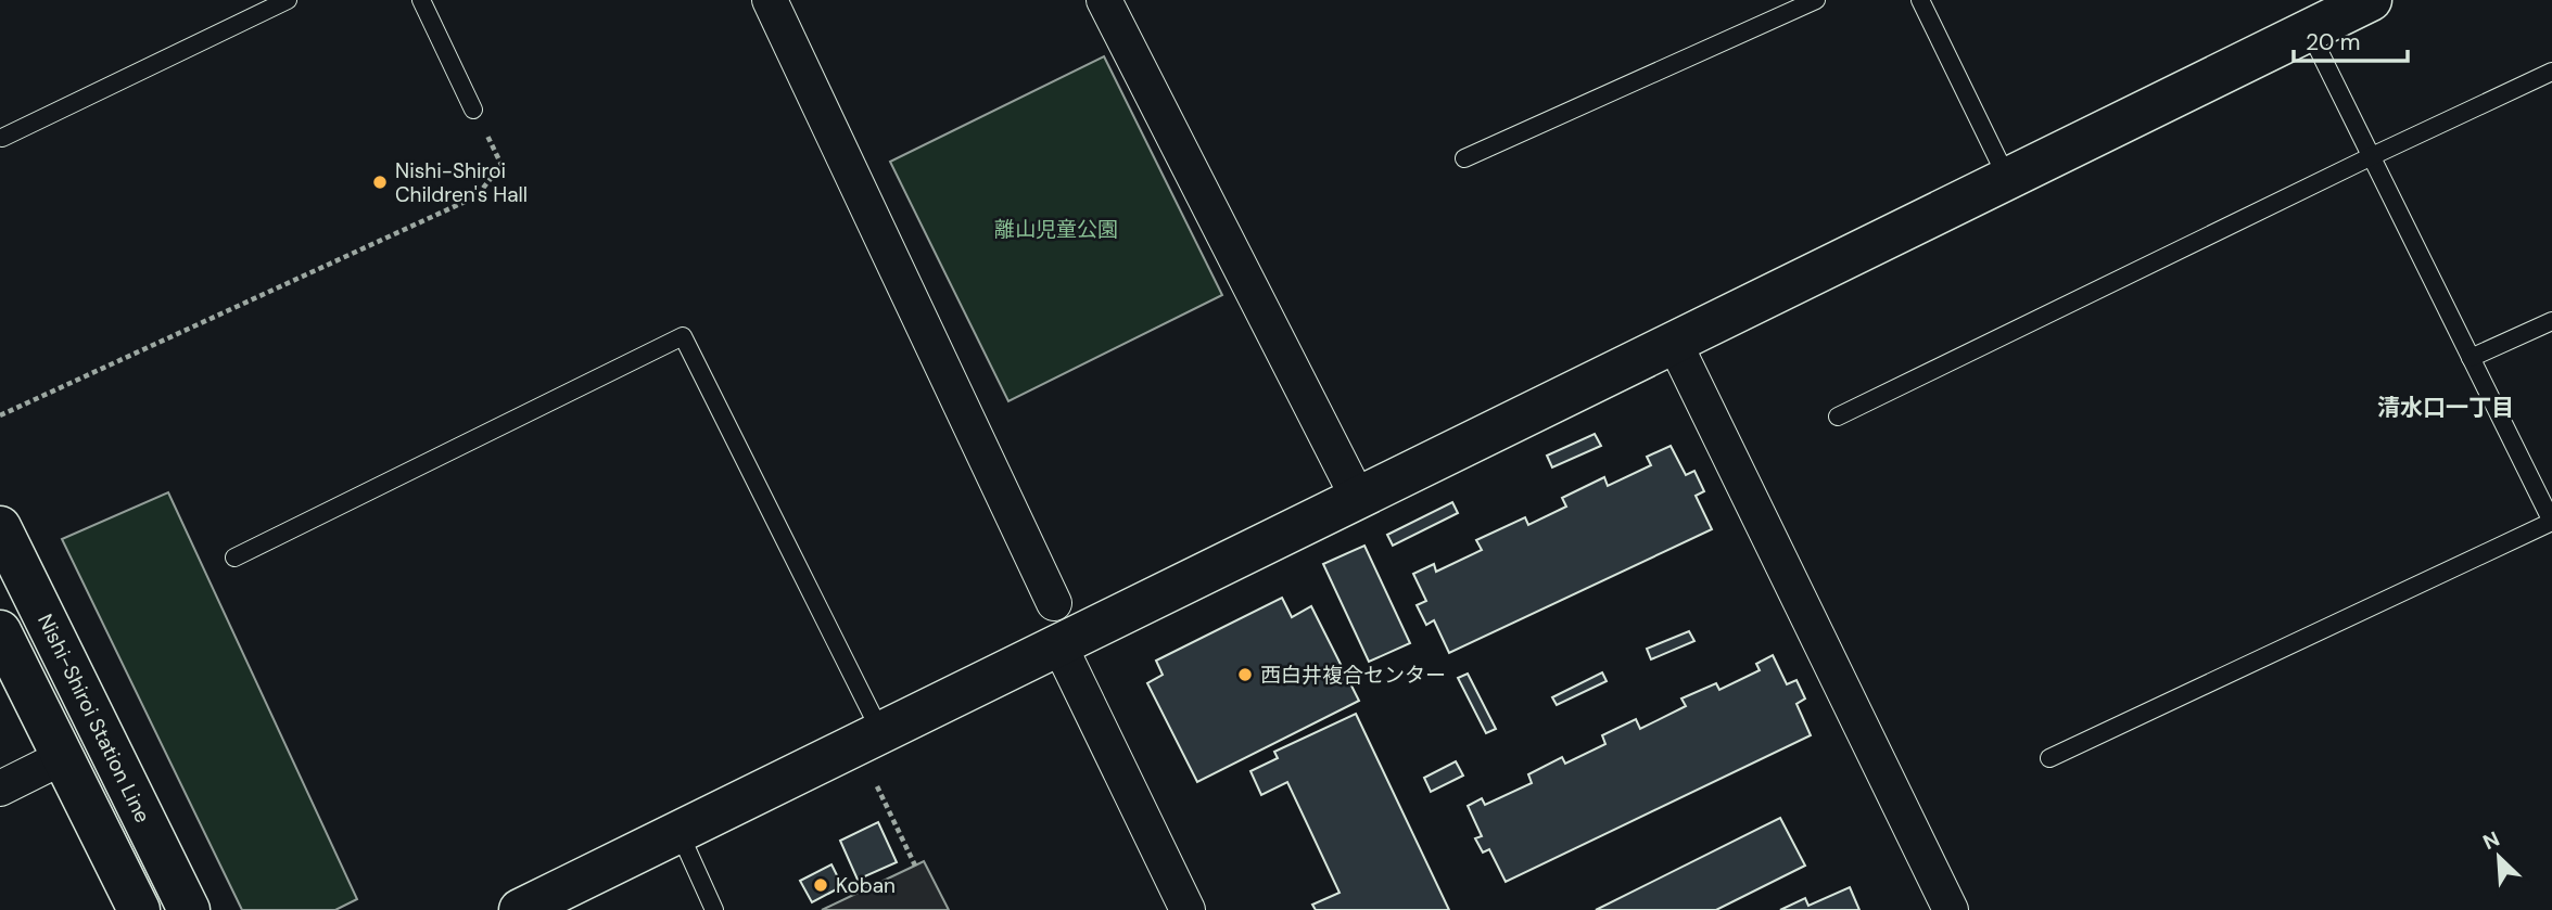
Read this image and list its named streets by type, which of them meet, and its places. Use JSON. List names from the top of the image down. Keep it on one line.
{"streets":{"street":["Nishi-Shiroi Station Line"]},"districts":["清水口一丁目"],"parks":["離山児童公園"],"places":["Nishi-Shiroi Children's Hall","西白井複合センター","Koban"],"scale_bar":"20 m","north":"top left"}
